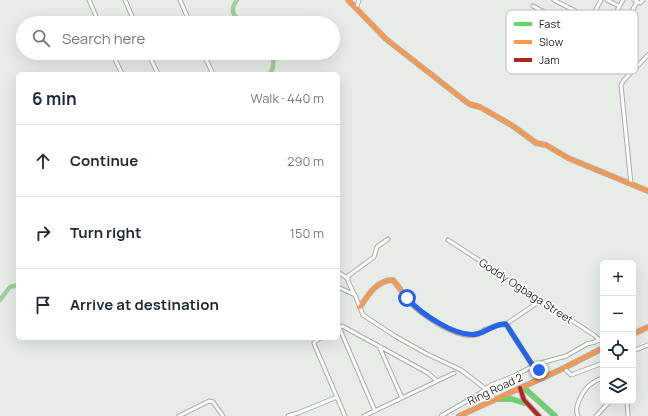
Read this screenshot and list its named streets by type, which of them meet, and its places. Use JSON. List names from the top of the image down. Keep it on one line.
{"streets":{"street":["Goddy Ogbaga Street","Ring Road 2"]},"legend":["Fast","Slow","Jam"],"page":{"search":"Search here","heading":["6 min","Walk · 440 m"],"list":[["Continue","290 m"],["Turn right","150 m"],"Arrive at destination"],"map_buttons":["+","−"]}}
